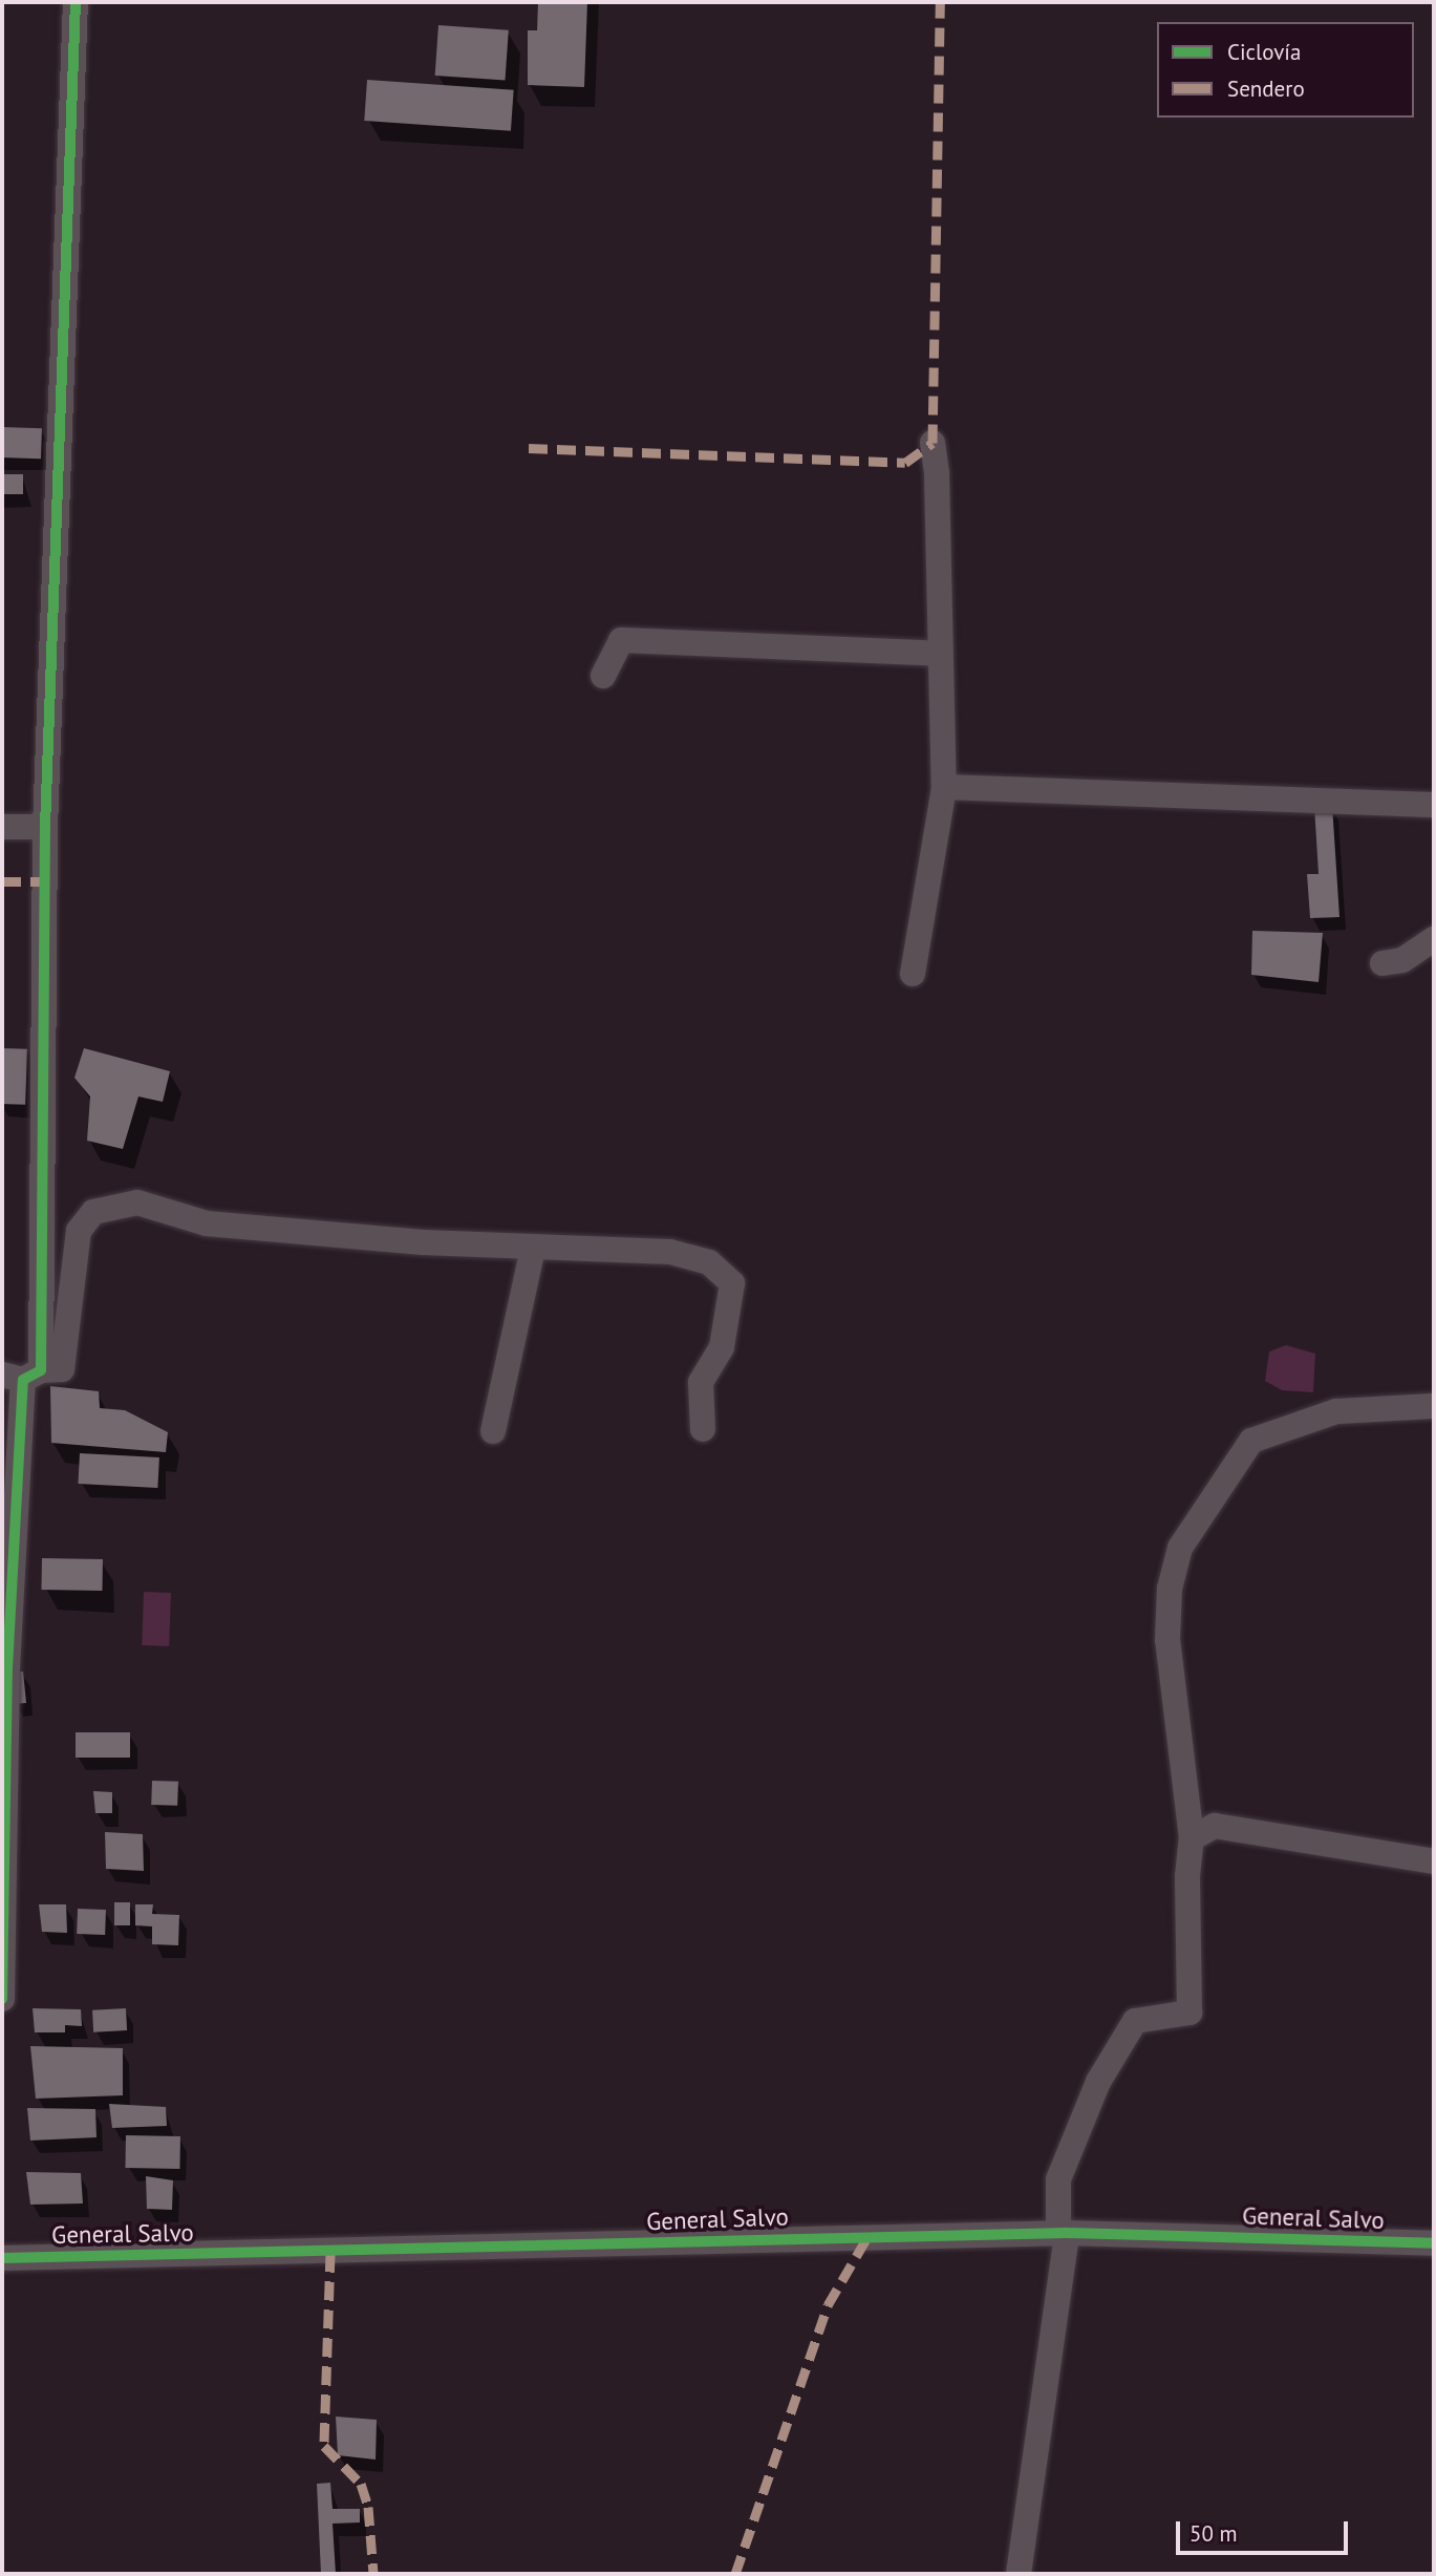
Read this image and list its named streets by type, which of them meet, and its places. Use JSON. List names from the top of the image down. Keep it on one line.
{"streets":{"street":["General Salvo"]},"legend":["Ciclovía","Sendero"],"scale_bar":"50 m"}
